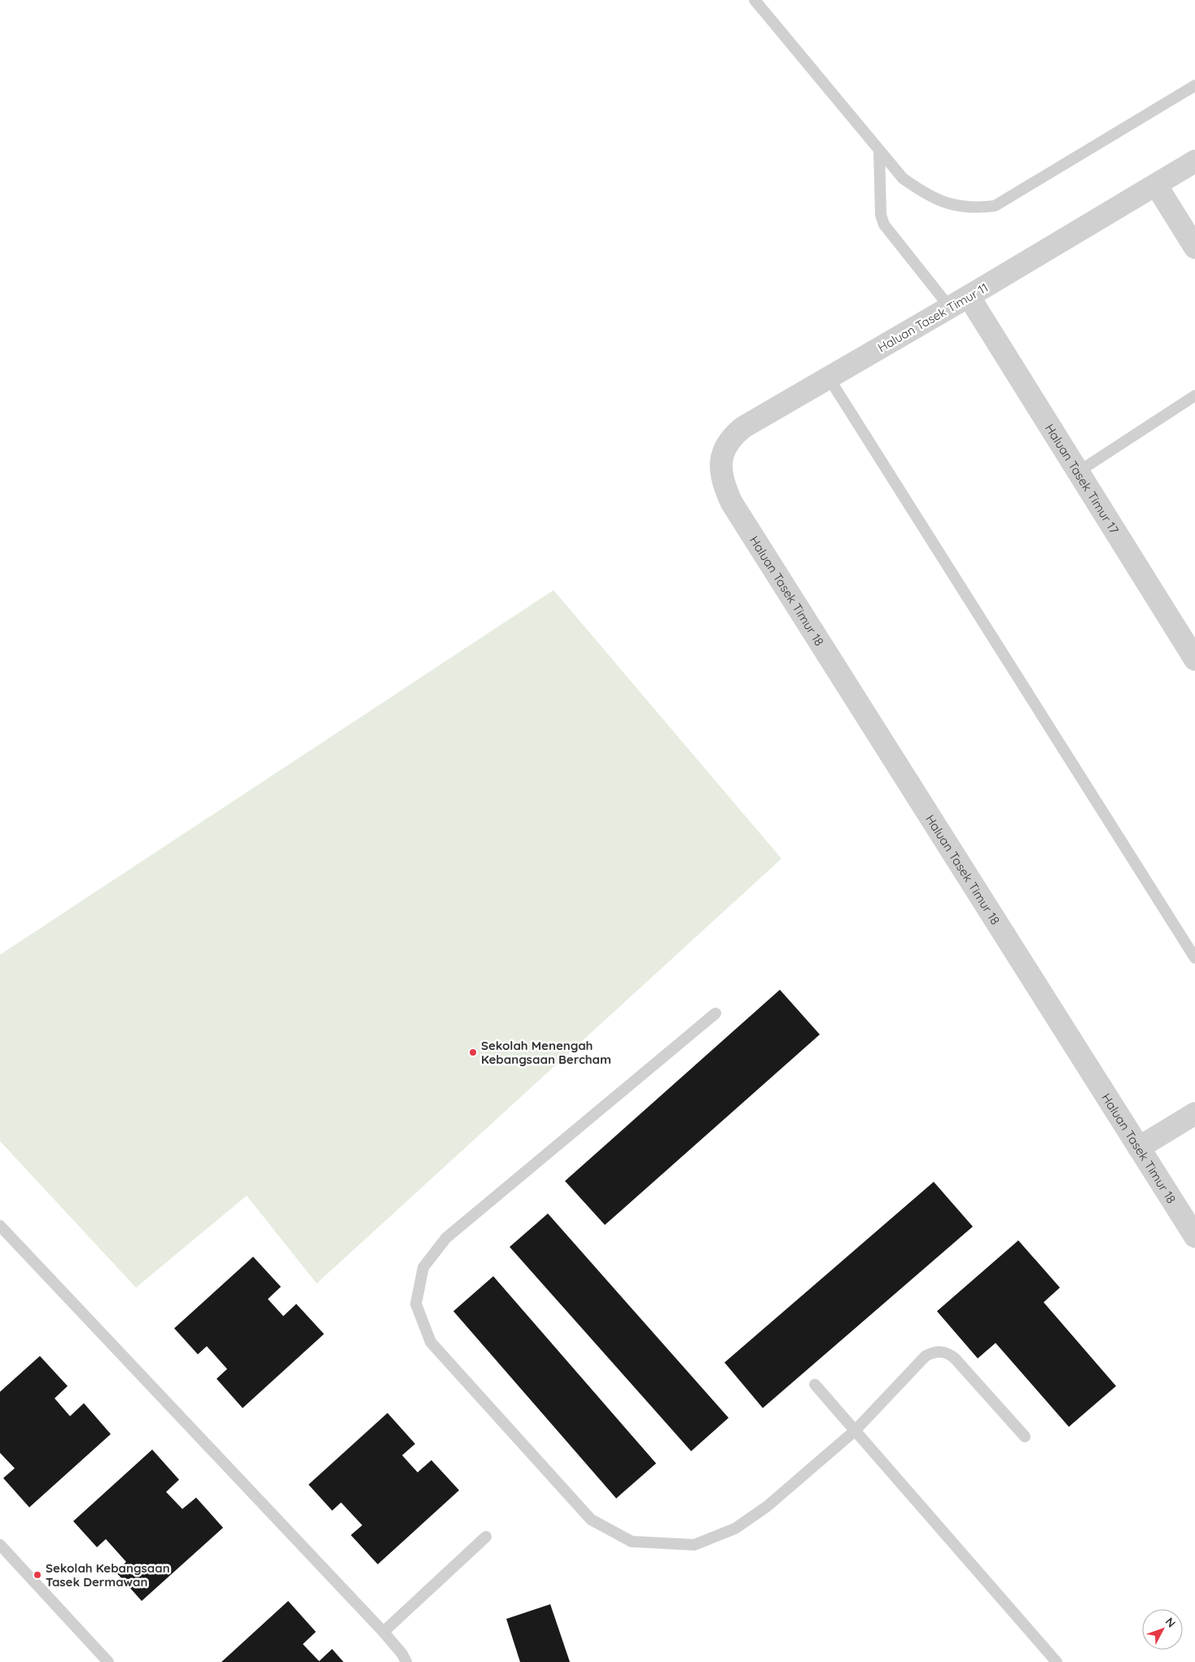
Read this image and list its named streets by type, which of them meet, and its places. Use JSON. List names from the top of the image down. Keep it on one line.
{"streets":{"street":["Haluan Tasek Timur 11","Haluan Tasek Timur 17","Haluan Tasek Timur 18"]},"crossings":[["Haluan Tasek Timur 11","Haluan Tasek Timur 17"],["Haluan Tasek Timur 11","Haluan Tasek Timur 18"]],"places":["Sekolah Menengah Kebangsaan Bercham","Sekolah Kebangsaan Tasek Dermawan"],"north":"top right"}
